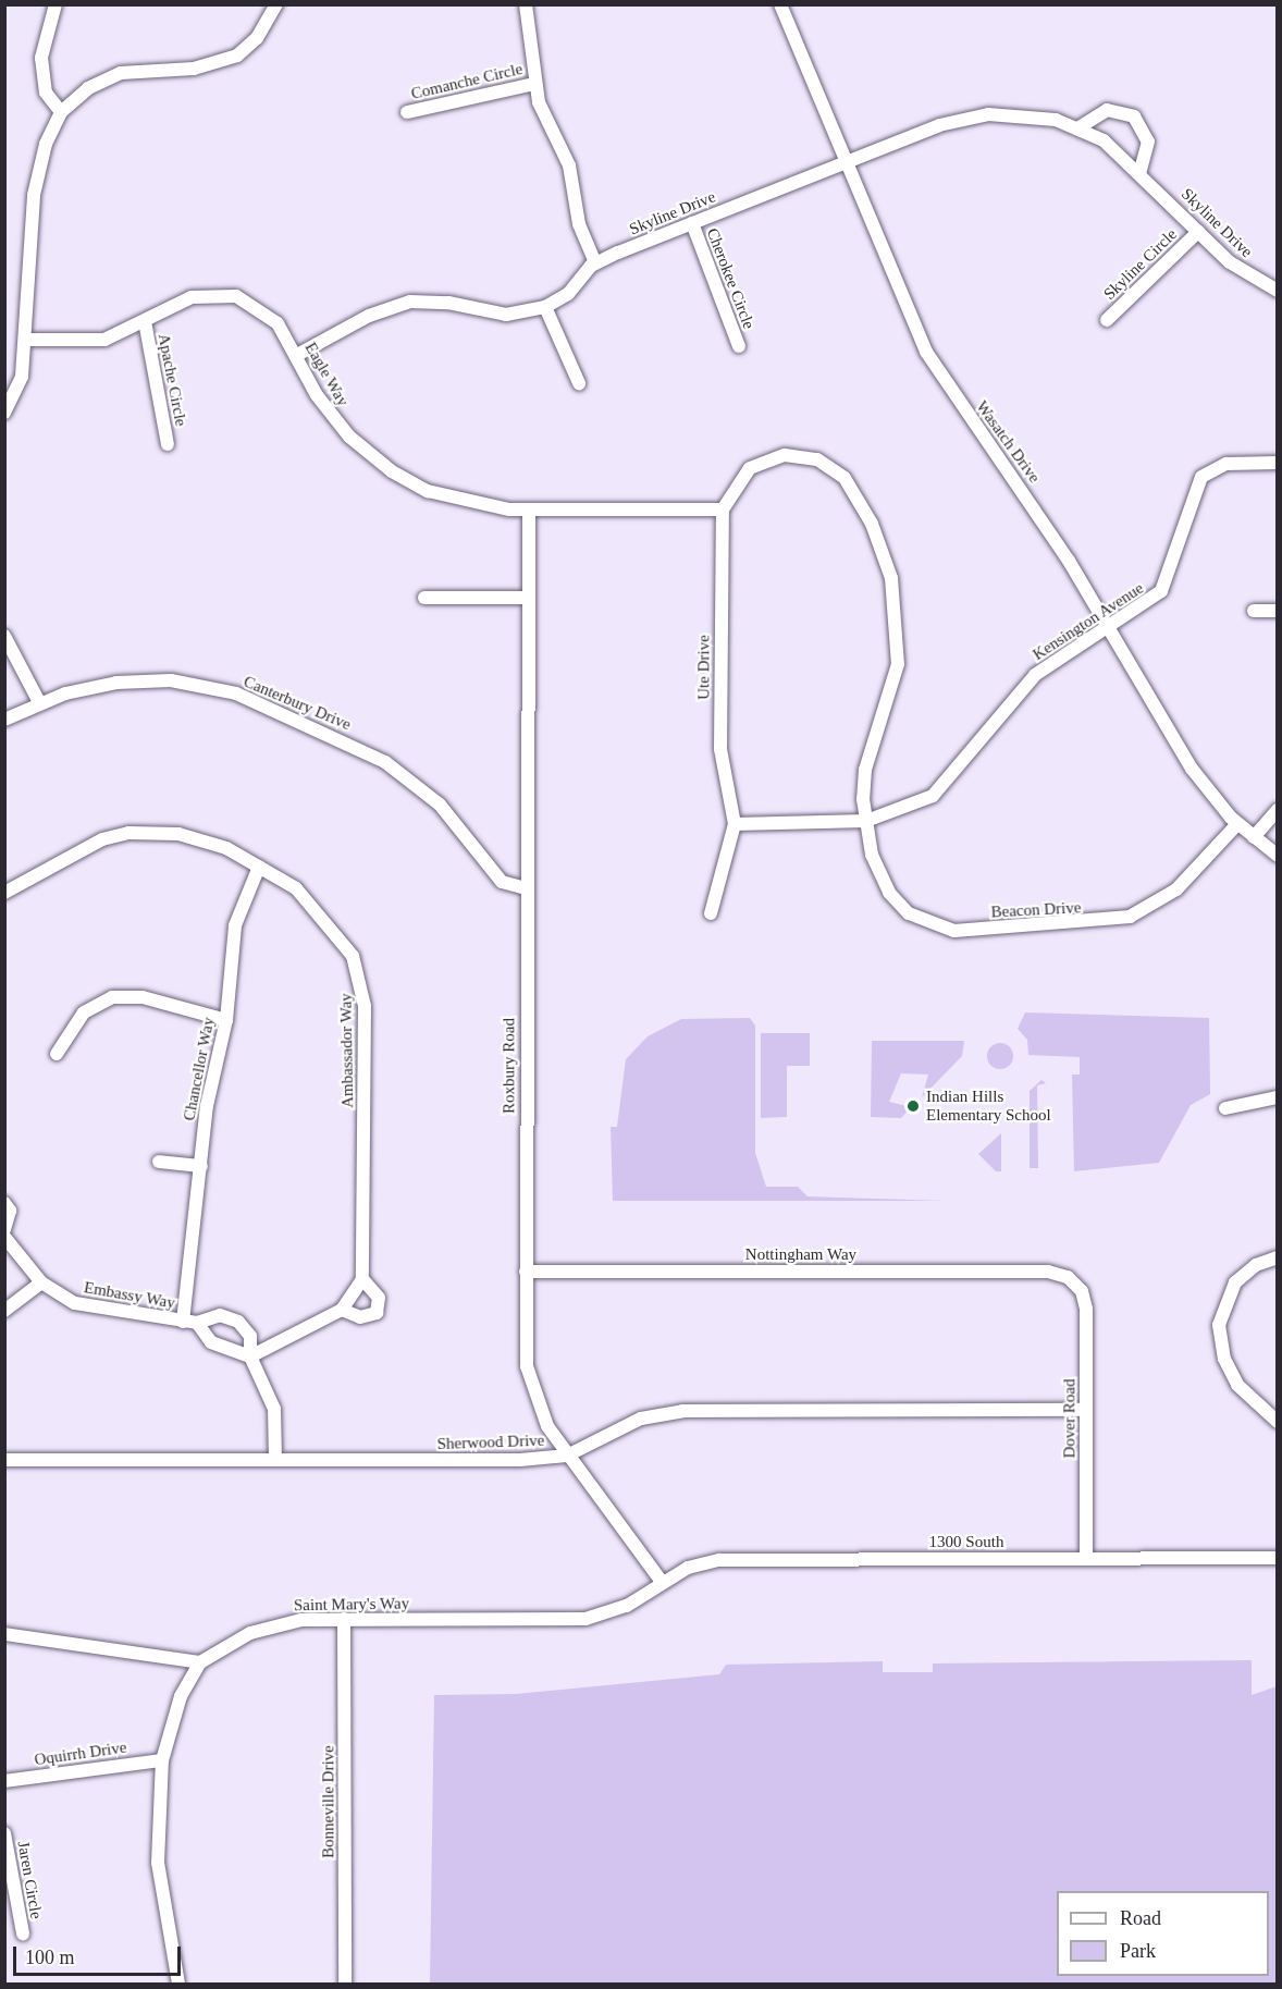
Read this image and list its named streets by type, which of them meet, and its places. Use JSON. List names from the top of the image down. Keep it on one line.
{"streets":{"street":["Comanche Circle","Skyline Drive","Skyline Circle","Cherokee Circle","Eagle Way","Apache Circle","Wasatch Drive","Kensington Avenue","Ute Drive","Canterbury Drive","Beacon Drive","Ambassador Way","Roxbury Road","Chancellor Way","Nottingham Way","Embassy Way","Dover Road","Sherwood Drive","1300 South","Saint Mary's Way","Oquirrh Drive","Bonneville Drive","Jaren Circle"]},"crossings":[["Skyline Drive","Skyline Circle"],["Skyline Drive","Cherokee Circle"],["Skyline Drive","Eagle Way"],["Skyline Drive","Wasatch Drive"],["Eagle Way","Apache Circle"],["Eagle Way","Ute Drive"],["Eagle Way","Beacon Drive"],["Eagle Way","Roxbury Road"],["Wasatch Drive","Kensington Avenue"],["Wasatch Drive","Beacon Drive"],["Kensington Avenue","Ute Drive"],["Kensington Avenue","Beacon Drive"],["Ute Drive","Beacon Drive"],["Canterbury Drive","Roxbury Road"],["Ambassador Way","Chancellor Way"],["Roxbury Road","Nottingham Way"],["Roxbury Road","Sherwood Drive"],["Roxbury Road","1300 South"],["Roxbury Road","Saint Mary's Way"],["Chancellor Way","Embassy Way"],["Nottingham Way","Dover Road"],["Embassy Way","Sherwood Drive"],["Dover Road","Sherwood Drive"],["Dover Road","1300 South"],["1300 South","Saint Mary's Way"],["Saint Mary's Way","Bonneville Drive"]],"places":["Indian Hills Elementary School"],"legend":["Road","Park"],"scale_bar":"100 m"}
